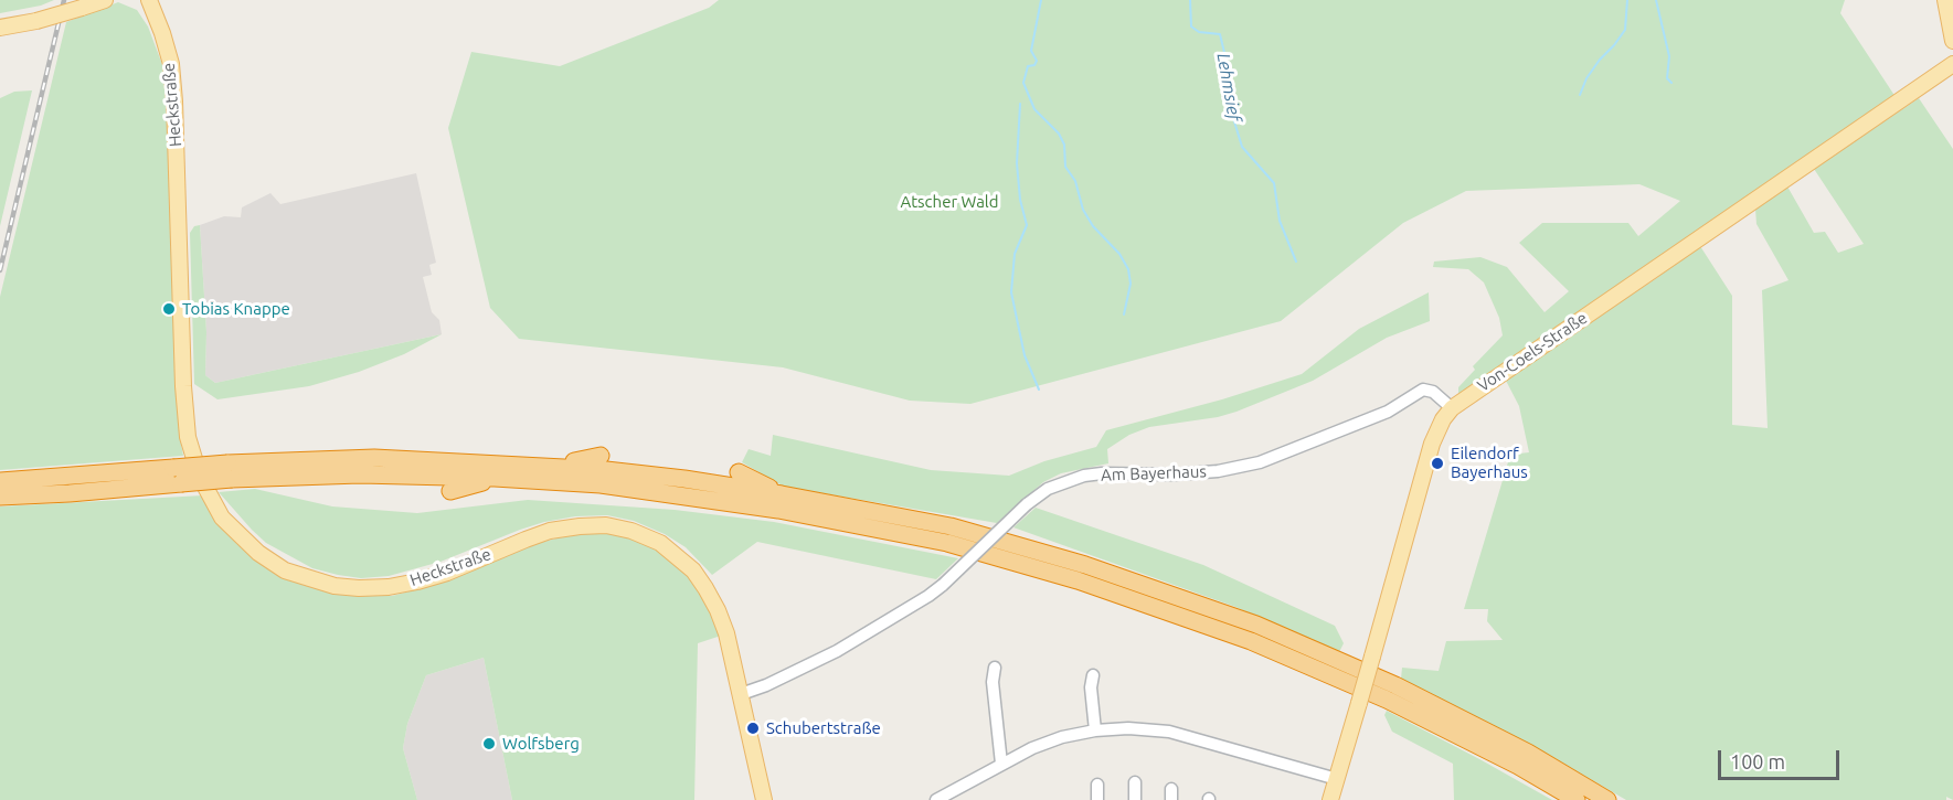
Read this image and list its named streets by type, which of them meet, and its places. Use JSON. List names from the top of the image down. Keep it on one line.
{"streets":{"main road":["Heckstraße","Von-Coels-Straße"],"street":["Am Bayerhaus"]},"crossings":[["Heckstraße","Am Bayerhaus"],["Von-Coels-Straße","Am Bayerhaus"]],"water":["Lehmsief"],"parks":["Atscher Wald"],"places":["Tobias Knappe","Eilendorf Bayerhaus","Schubertstraße","Wolfsberg"],"scale_bar":"100 m"}
